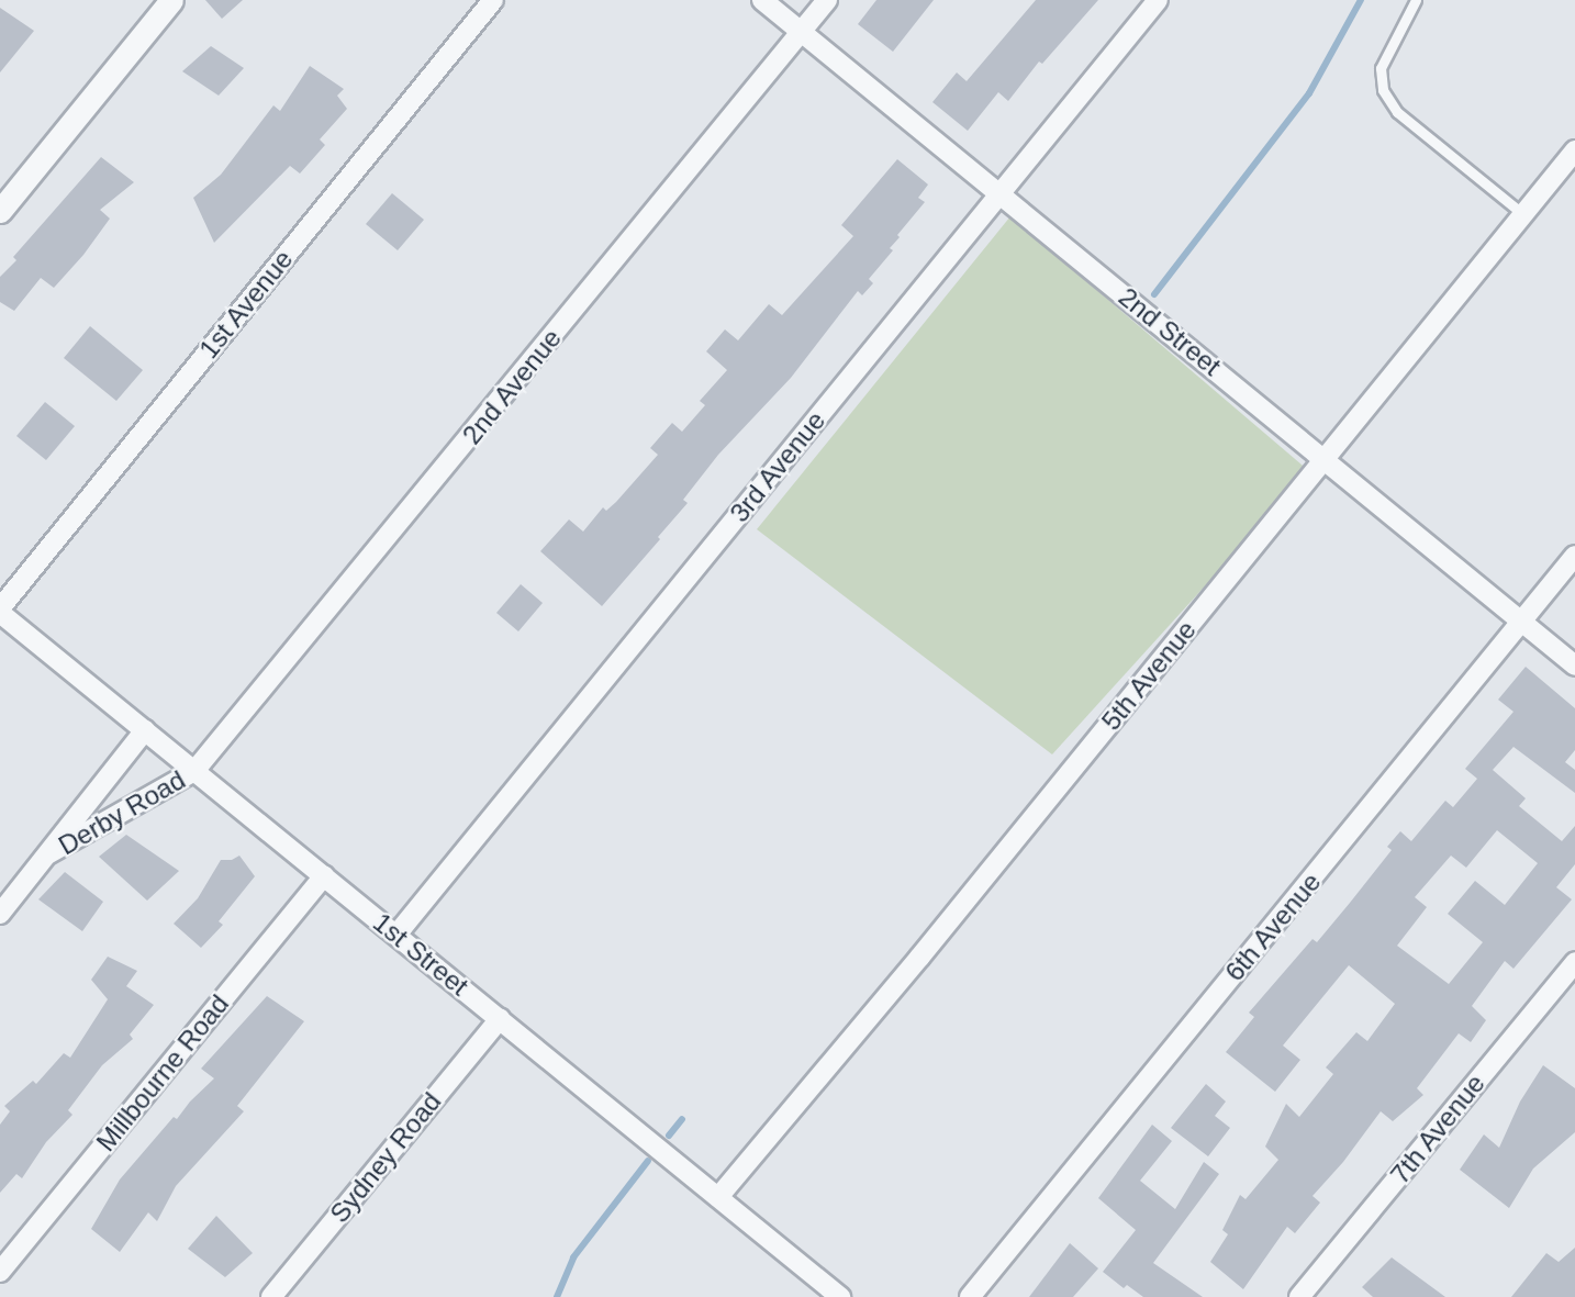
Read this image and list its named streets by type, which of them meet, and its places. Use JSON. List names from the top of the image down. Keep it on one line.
{"streets":{"street":["1st Avenue","2nd Street","2nd Avenue","3rd Avenue","5th Avenue","Derby Road","6th Avenue","1st Street","Millbourne Road","7th Avenue","Sydney Road"]},"crossings":[["1st Avenue","1st Street"],["2nd Street","2nd Avenue"],["2nd Street","3rd Avenue"],["2nd Street","5th Avenue"],["2nd Street","6th Avenue"],["2nd Avenue","Derby Road"],["2nd Avenue","1st Street"],["3rd Avenue","1st Street"],["5th Avenue","1st Street"],["Derby Road","1st Street"],["1st Street","Millbourne Road"],["1st Street","Sydney Road"]]}
